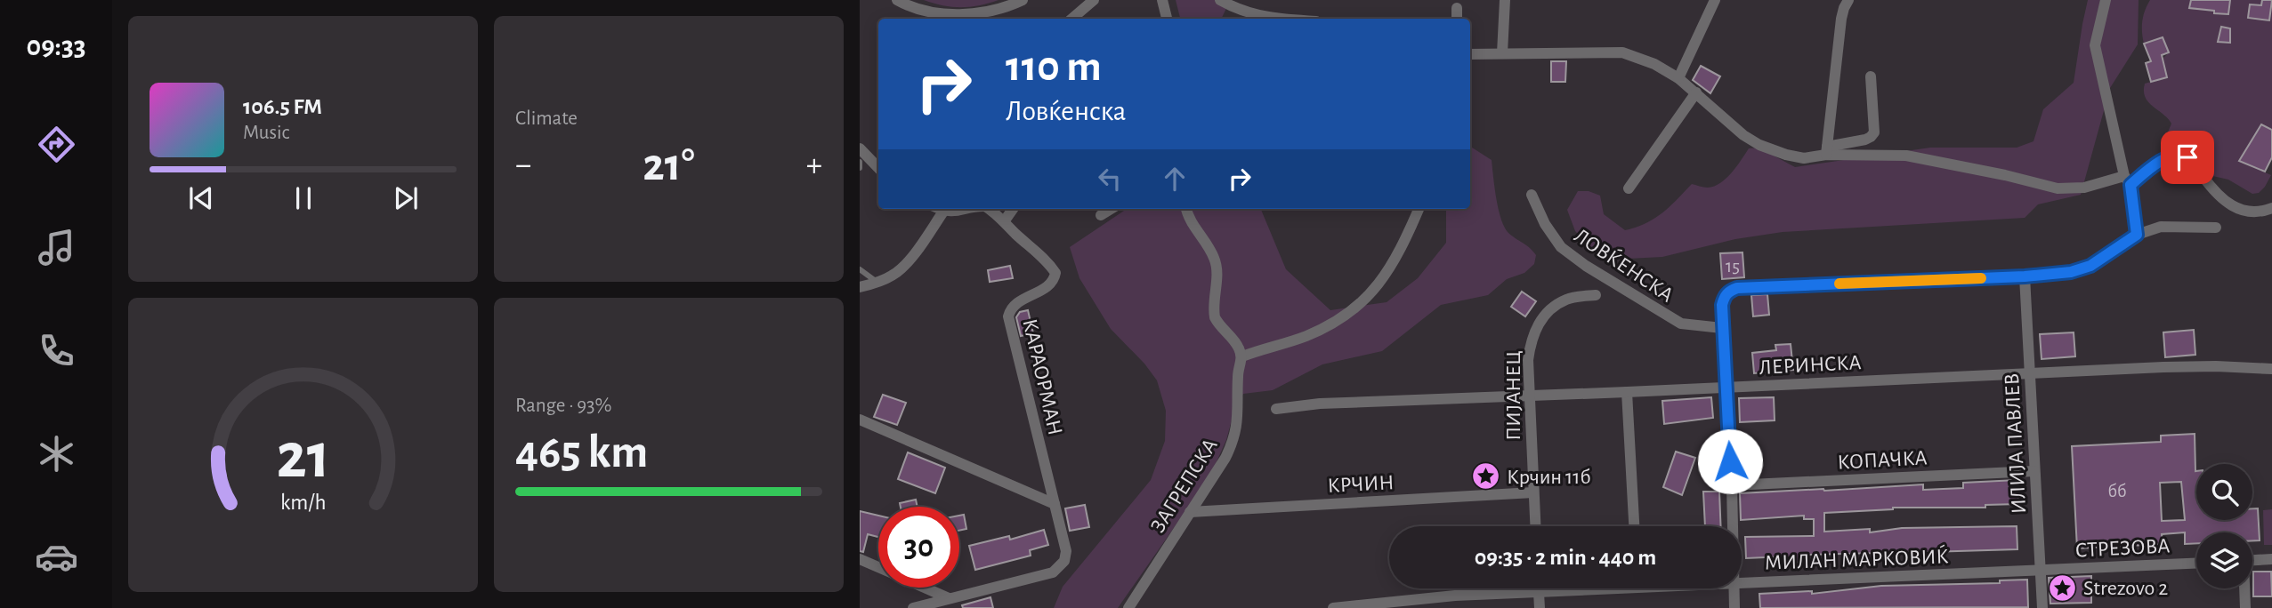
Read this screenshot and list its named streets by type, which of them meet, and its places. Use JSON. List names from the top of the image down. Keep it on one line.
{"streets":{"street":["ЛОВЌЕНСКА","ЛЕРИНСКА","КАРАОРМАН","ПИЈАНЕЦ","ИЛИЈА ПАВЛЕВ","КОПАЧКА","КРЧИН","ЗАГРЕПСКА","СТРЕЗОВА","МИЛАН МАРКОВИЌ"]},"crossings":[["ЛЕРИНСКА","ПИЈАНЕЦ"],["ЛЕРИНСКА","ИЛИЈА ПАВЛЕВ"],["ПИЈАНЕЦ","КРЧИН"],["ИЛИЈА ПАВЛЕВ","КОПАЧКА"],["ИЛИЈА ПАВЛЕВ","СТРЕЗОВА"],["ИЛИЈА ПАВЛЕВ","МИЛАН МАРКОВИЌ"],["КРЧИН","ЗАГРЕПСКА"],["СТРЕЗОВА","МИЛАН МАРКОВИЌ"]],"places":{"place":["Крчин 11б","Strezovo 2"]},"house_numbers":["15","бб"],"page":{"tabs":"09:33","tile":["Climate",["Range · 93%","465 km"]],"turn":["110 m","Ловќенска"],"song":["106.5 FM","Music"],"heat":["−","21°","+"],"limit":"30","trip":"09:35 · 2 min · 440 m","gauge":["21","km/h"]}}
